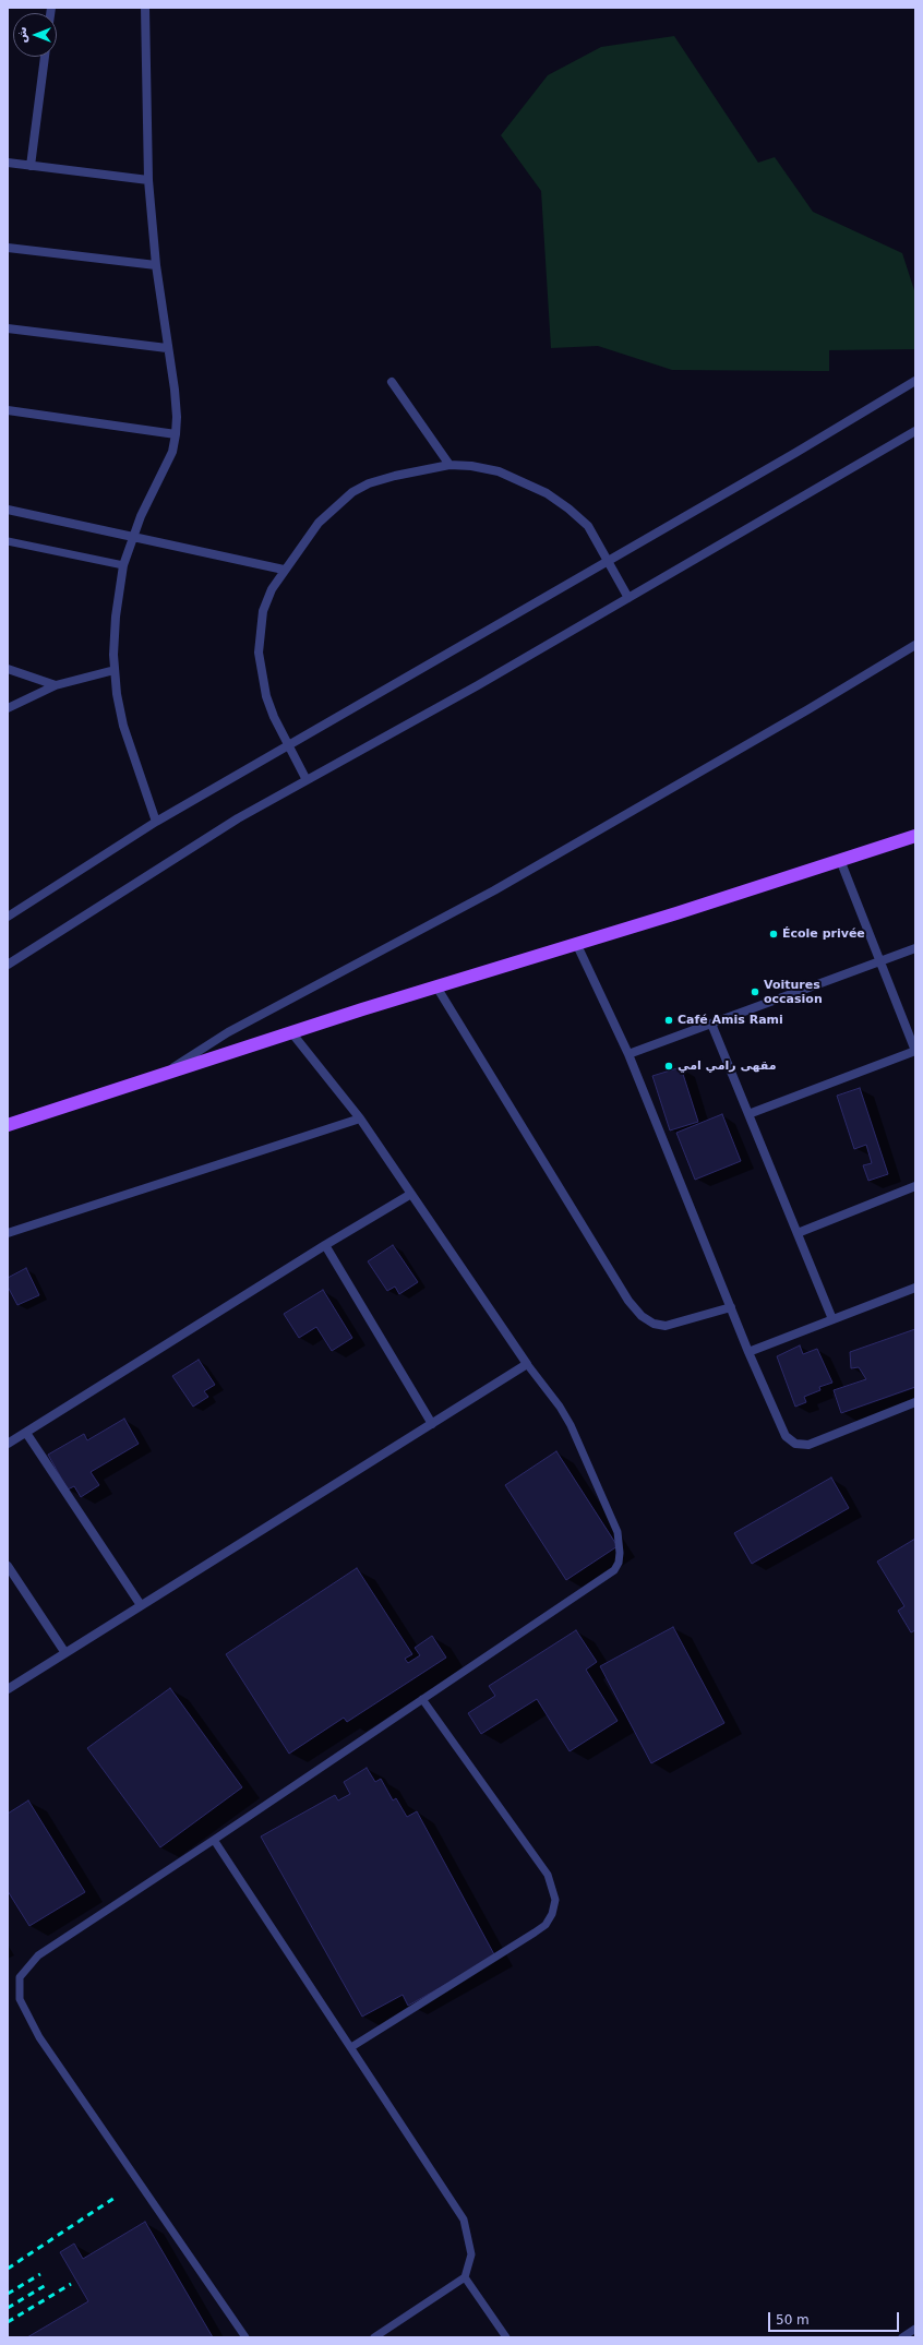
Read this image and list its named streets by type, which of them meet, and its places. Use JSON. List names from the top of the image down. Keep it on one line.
{"places":["École privée","Voitures occasion","Café Amis Rami","مقهى رامي امي"],"scale_bar":"50 m","north":"left"}
